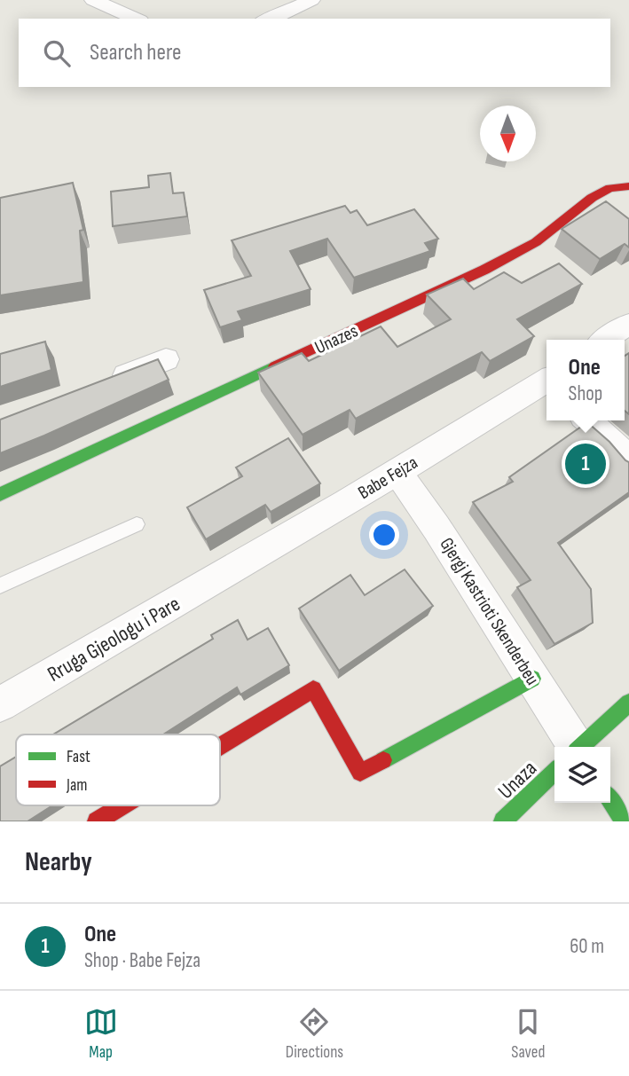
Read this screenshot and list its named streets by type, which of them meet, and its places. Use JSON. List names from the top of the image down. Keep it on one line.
{"streets":{"street":["Unazes","Babe Fejza","Gjergj Kastrioti Skenderbeu","Rruga Gjeologu i Pare","Unaza"]},"crossings":[["Babe Fejza","Gjergj Kastrioti Skenderbeu"],["Babe Fejza","Rruga Gjeologu i Pare"]],"legend":["Fast","Jam"],"north":"bottom","page":{"search":"Search here","popup":["One","Shop"],"pins":"1","heading":"Nearby","list":[{"mark":"1","name":"One","note":"Shop · Babe Fejza","value":"60 m"}],"nav":["Map","Directions","Saved"]}}
